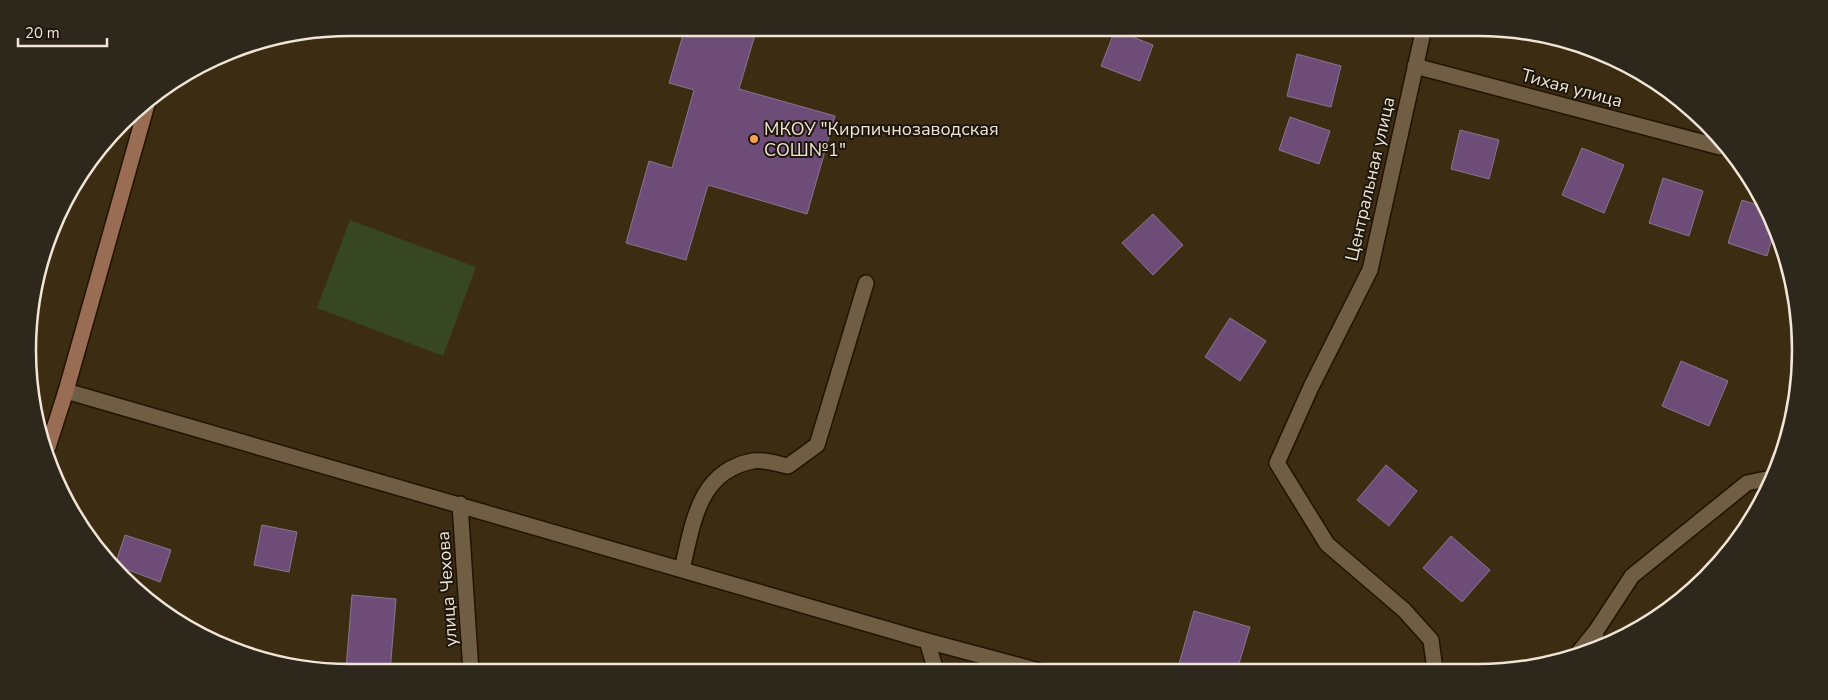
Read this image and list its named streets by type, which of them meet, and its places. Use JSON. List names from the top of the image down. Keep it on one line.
{"streets":{"street":["Тихая улица","Центральная улица","улица Чехова"]},"crossings":[["Тихая улица","Центральная улица"]],"places":["МКОУ \"Кирпичнозаводская СОШ№1\""],"scale_bar":"20 m"}
